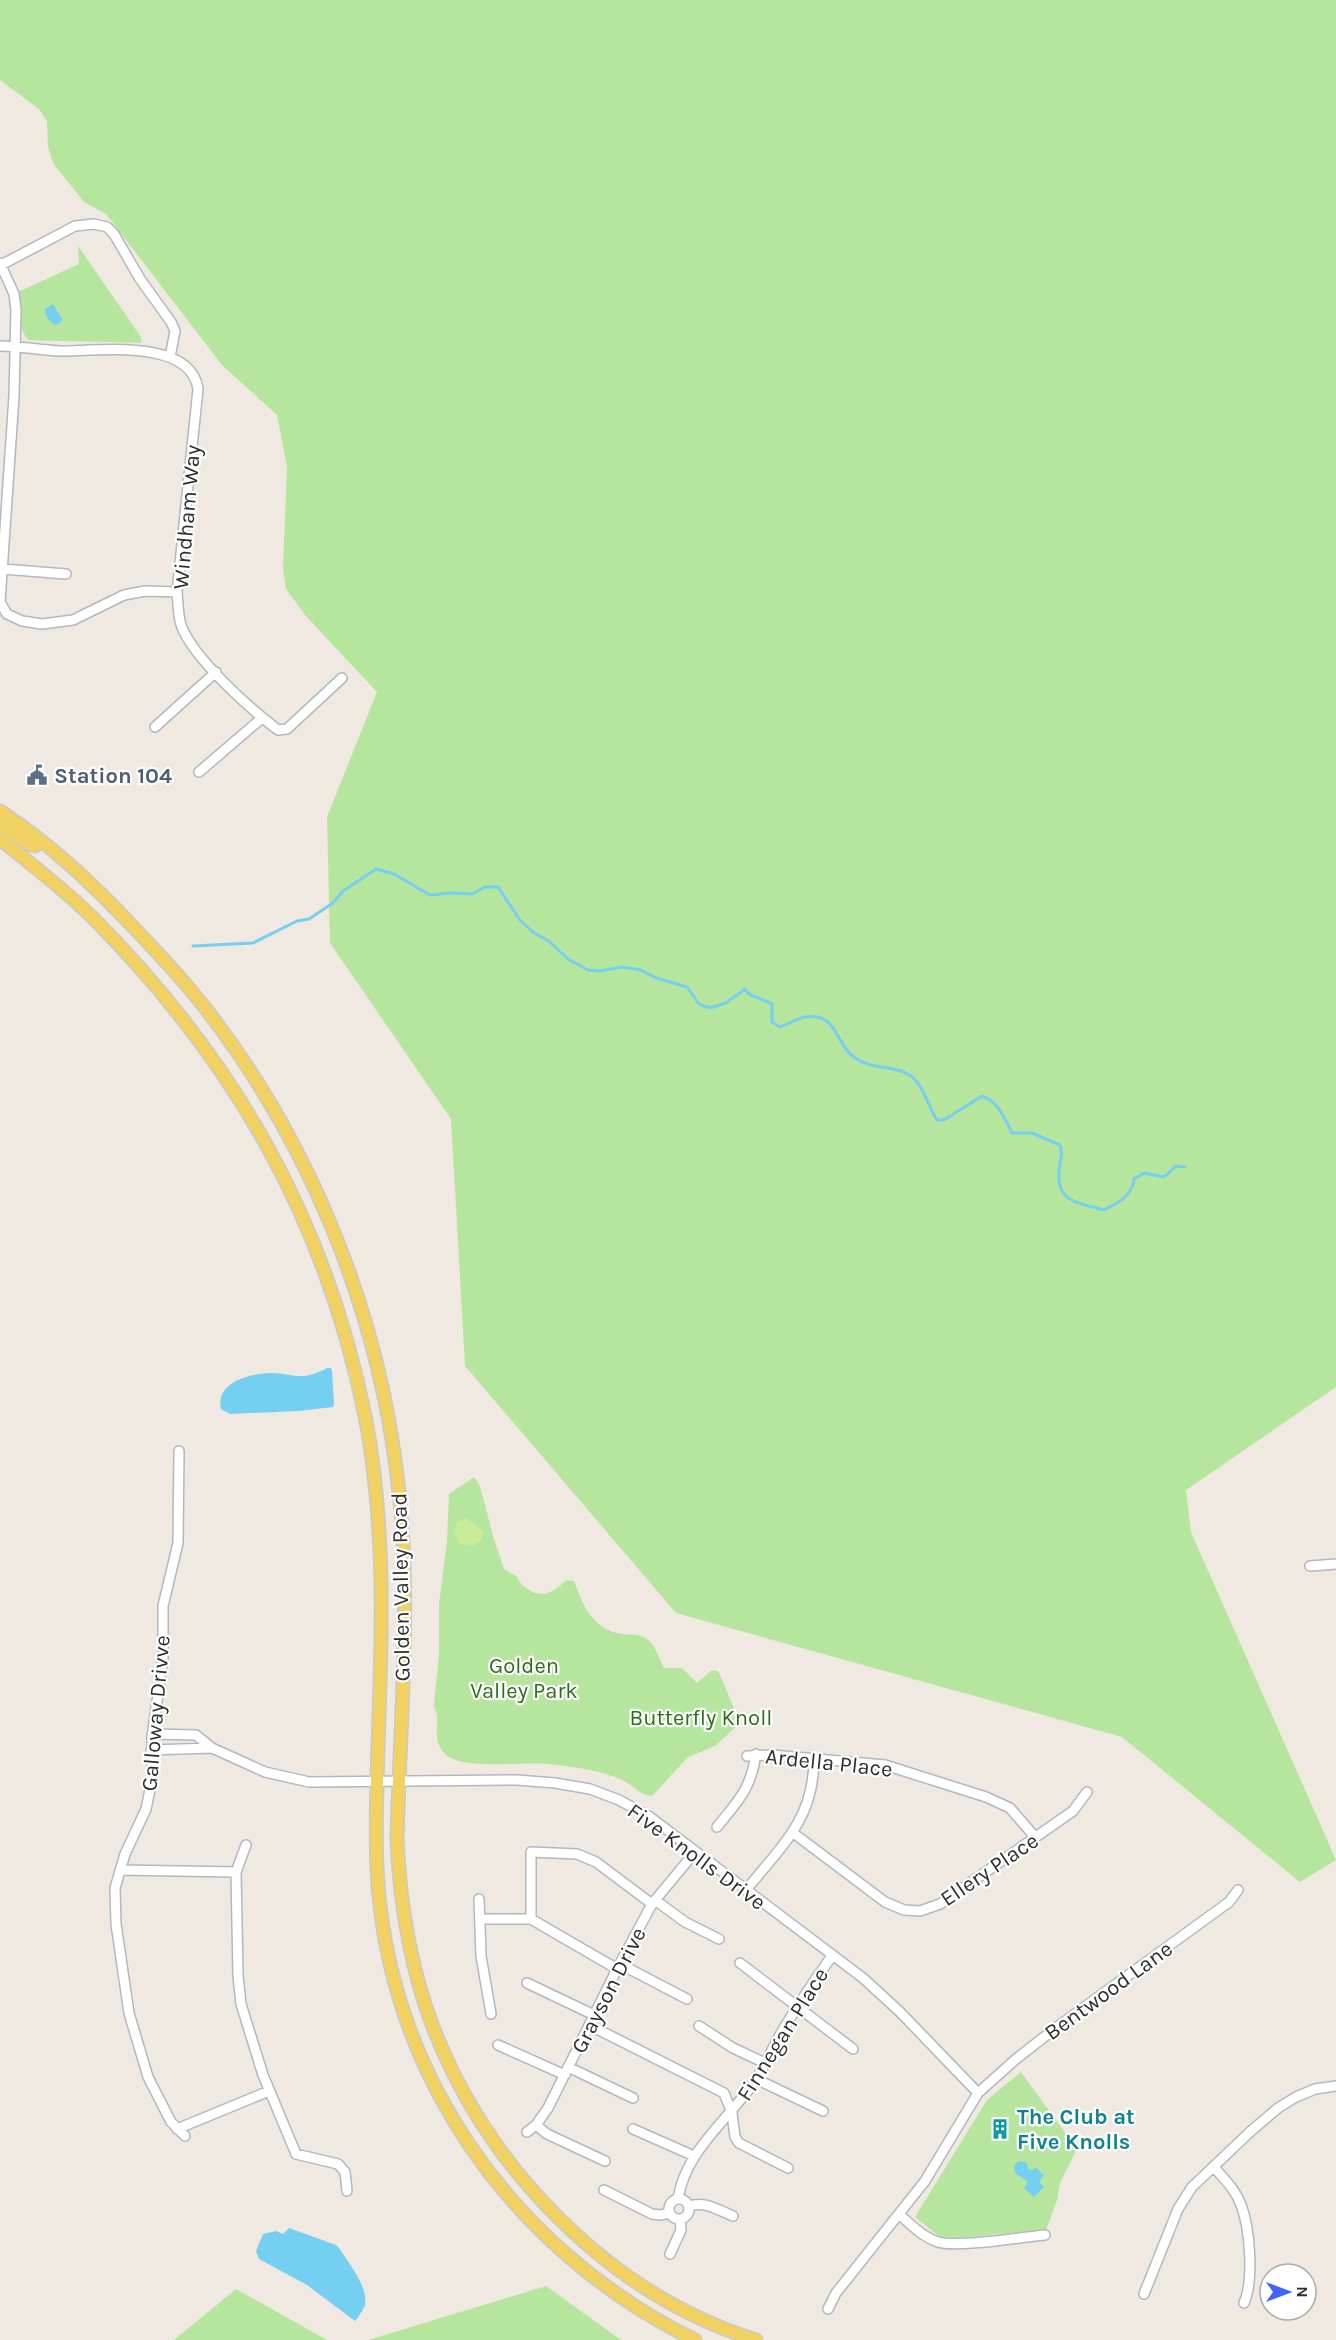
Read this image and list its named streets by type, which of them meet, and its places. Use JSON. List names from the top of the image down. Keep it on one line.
{"streets":{"main road":["Golden Valley Road"],"street":["Windham Way","Galloway Drivve","Ardella Place","Five Knolls Drive","Ellery Place","Grayson Drive","Bentwood Lane","Finnegan Place"]},"crossings":[["Golden Valley Road","Five Knolls Drive"],["Galloway Drivve","Five Knolls Drive"],["Ardella Place","Ellery Place"],["Five Knolls Drive","Grayson Drive"],["Five Knolls Drive","Bentwood Lane"],["Five Knolls Drive","Finnegan Place"]],"parks":["Golden Valley Park","Butterfly Knoll"],"places":{"public building":["Station 104"],"building":["The Club at Five Knolls"]},"north":"right"}
